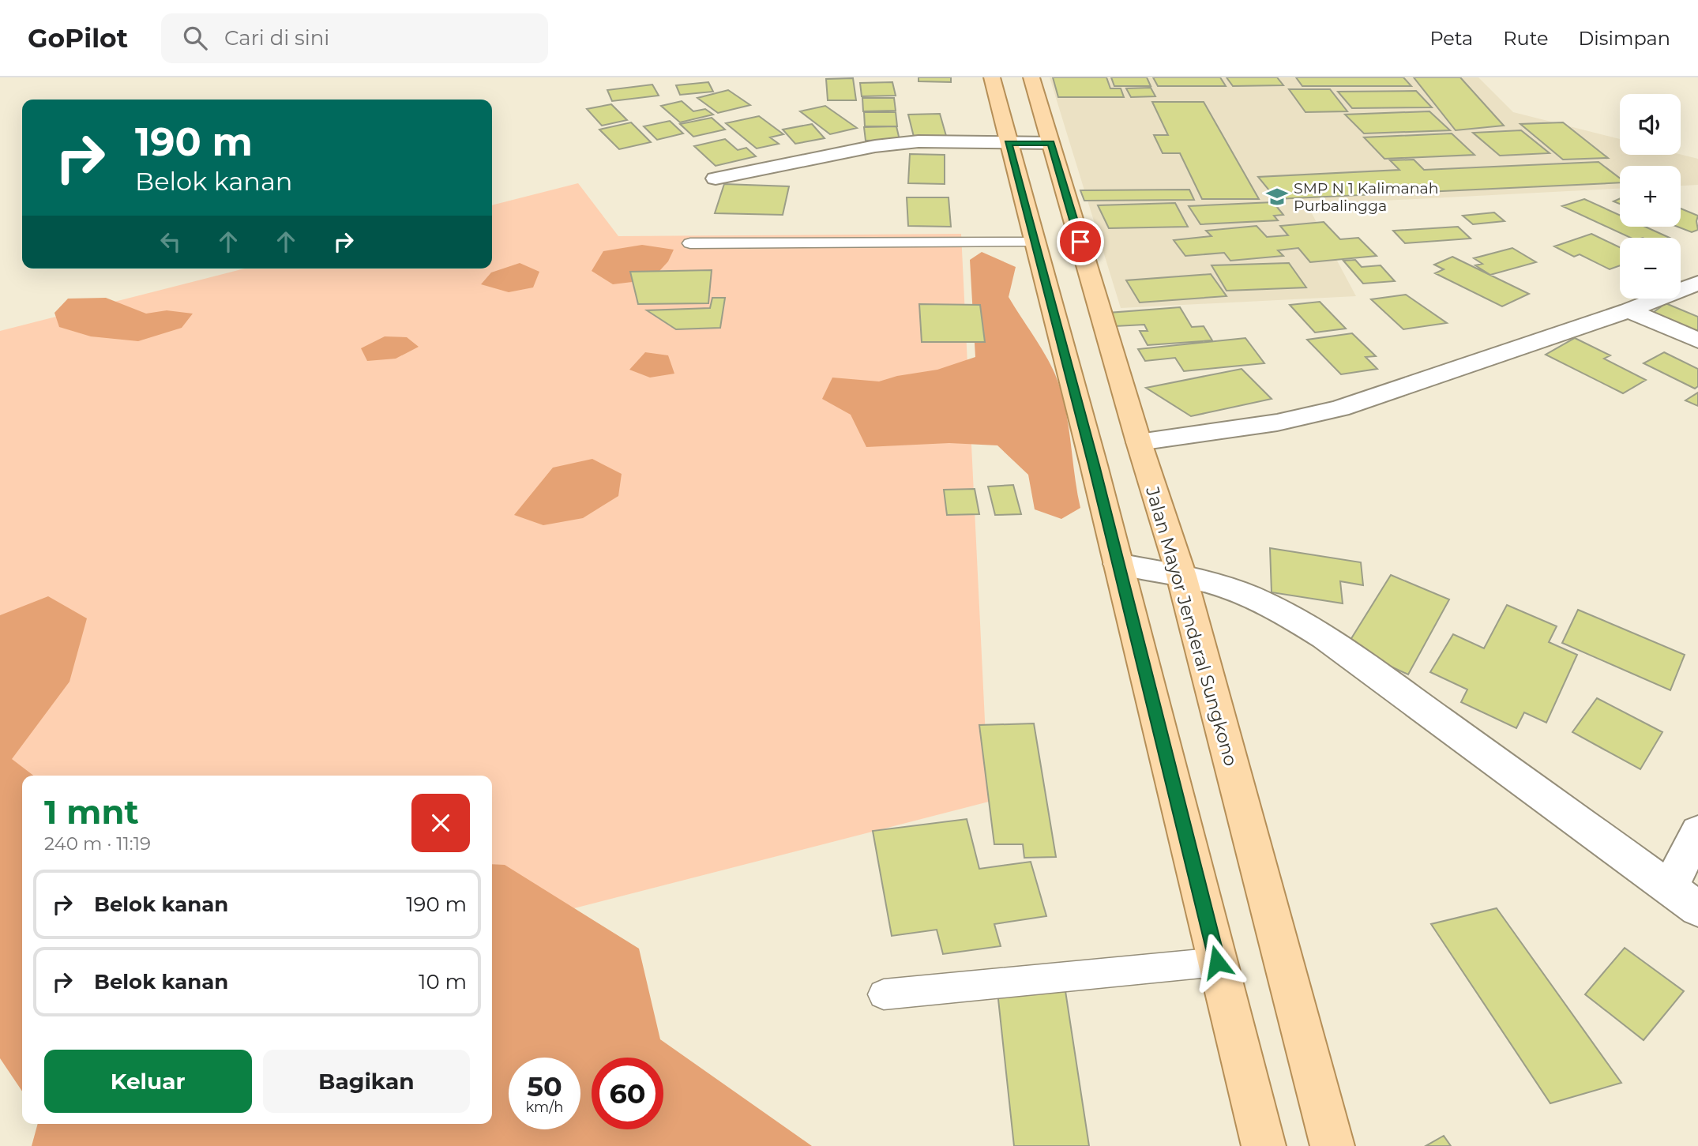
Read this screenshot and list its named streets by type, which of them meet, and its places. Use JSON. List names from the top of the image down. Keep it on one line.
{"streets":{"main road":["Jalan Mayor Jenderal Sungkono"]},"places":{"school or university":["SMP N 1 Kalimanah Purbalingga"]},"page":{"header":"GoPilot","search":"Cari di sini","nav":["Peta","Rute","Disimpan"],"map_buttons":["+","−"],"turn":["190 m","Belok kanan"],"heading":["1 mnt","240 m · 11:19"],"list":[{"name":"Belok kanan","value":"190 m"},{"name":"Belok kanan","value":"10 m"}],"buttons":["Keluar","Bagikan"],"speed":"50 km/h","limit":"60"}}
